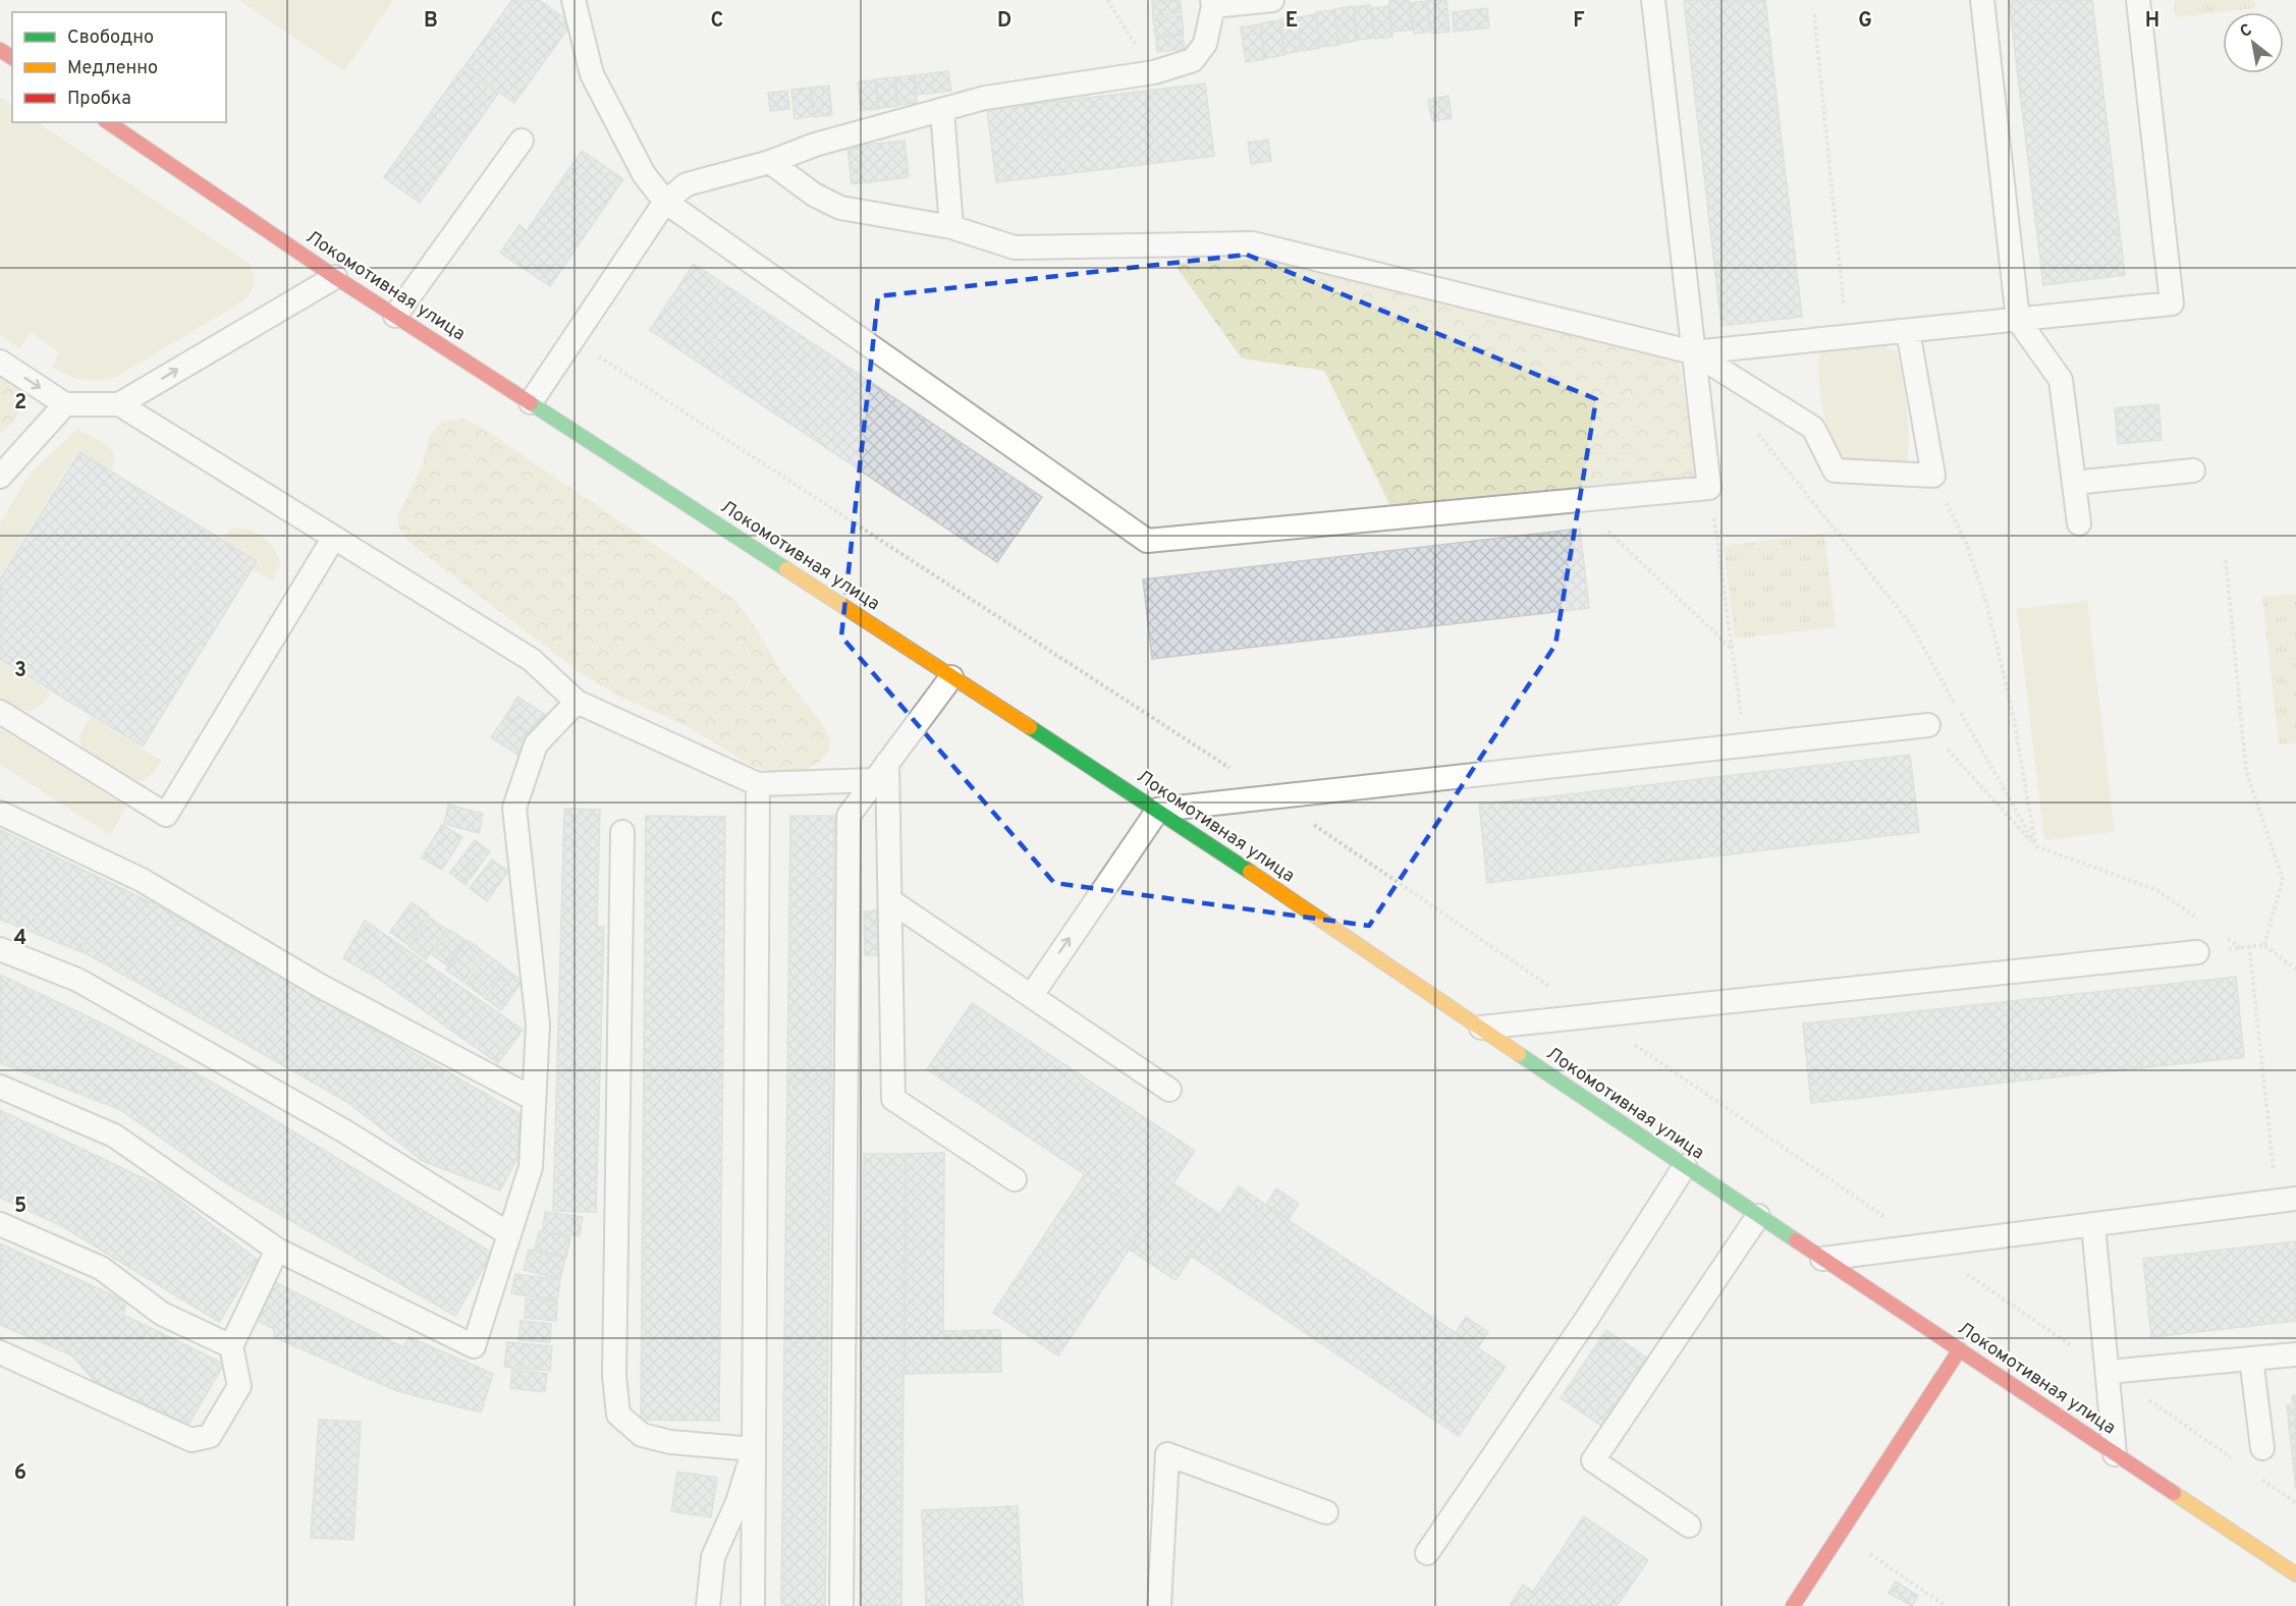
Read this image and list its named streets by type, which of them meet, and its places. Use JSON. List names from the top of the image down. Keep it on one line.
{"streets":{"main road":["Локомотивная улица"]},"legend":["Свободно","Медленно","Пробка"],"north":"top left","grid":{"columns":["B","C","D","E","F","G","H"],"rows":["2","3","4","5","6"]}}
